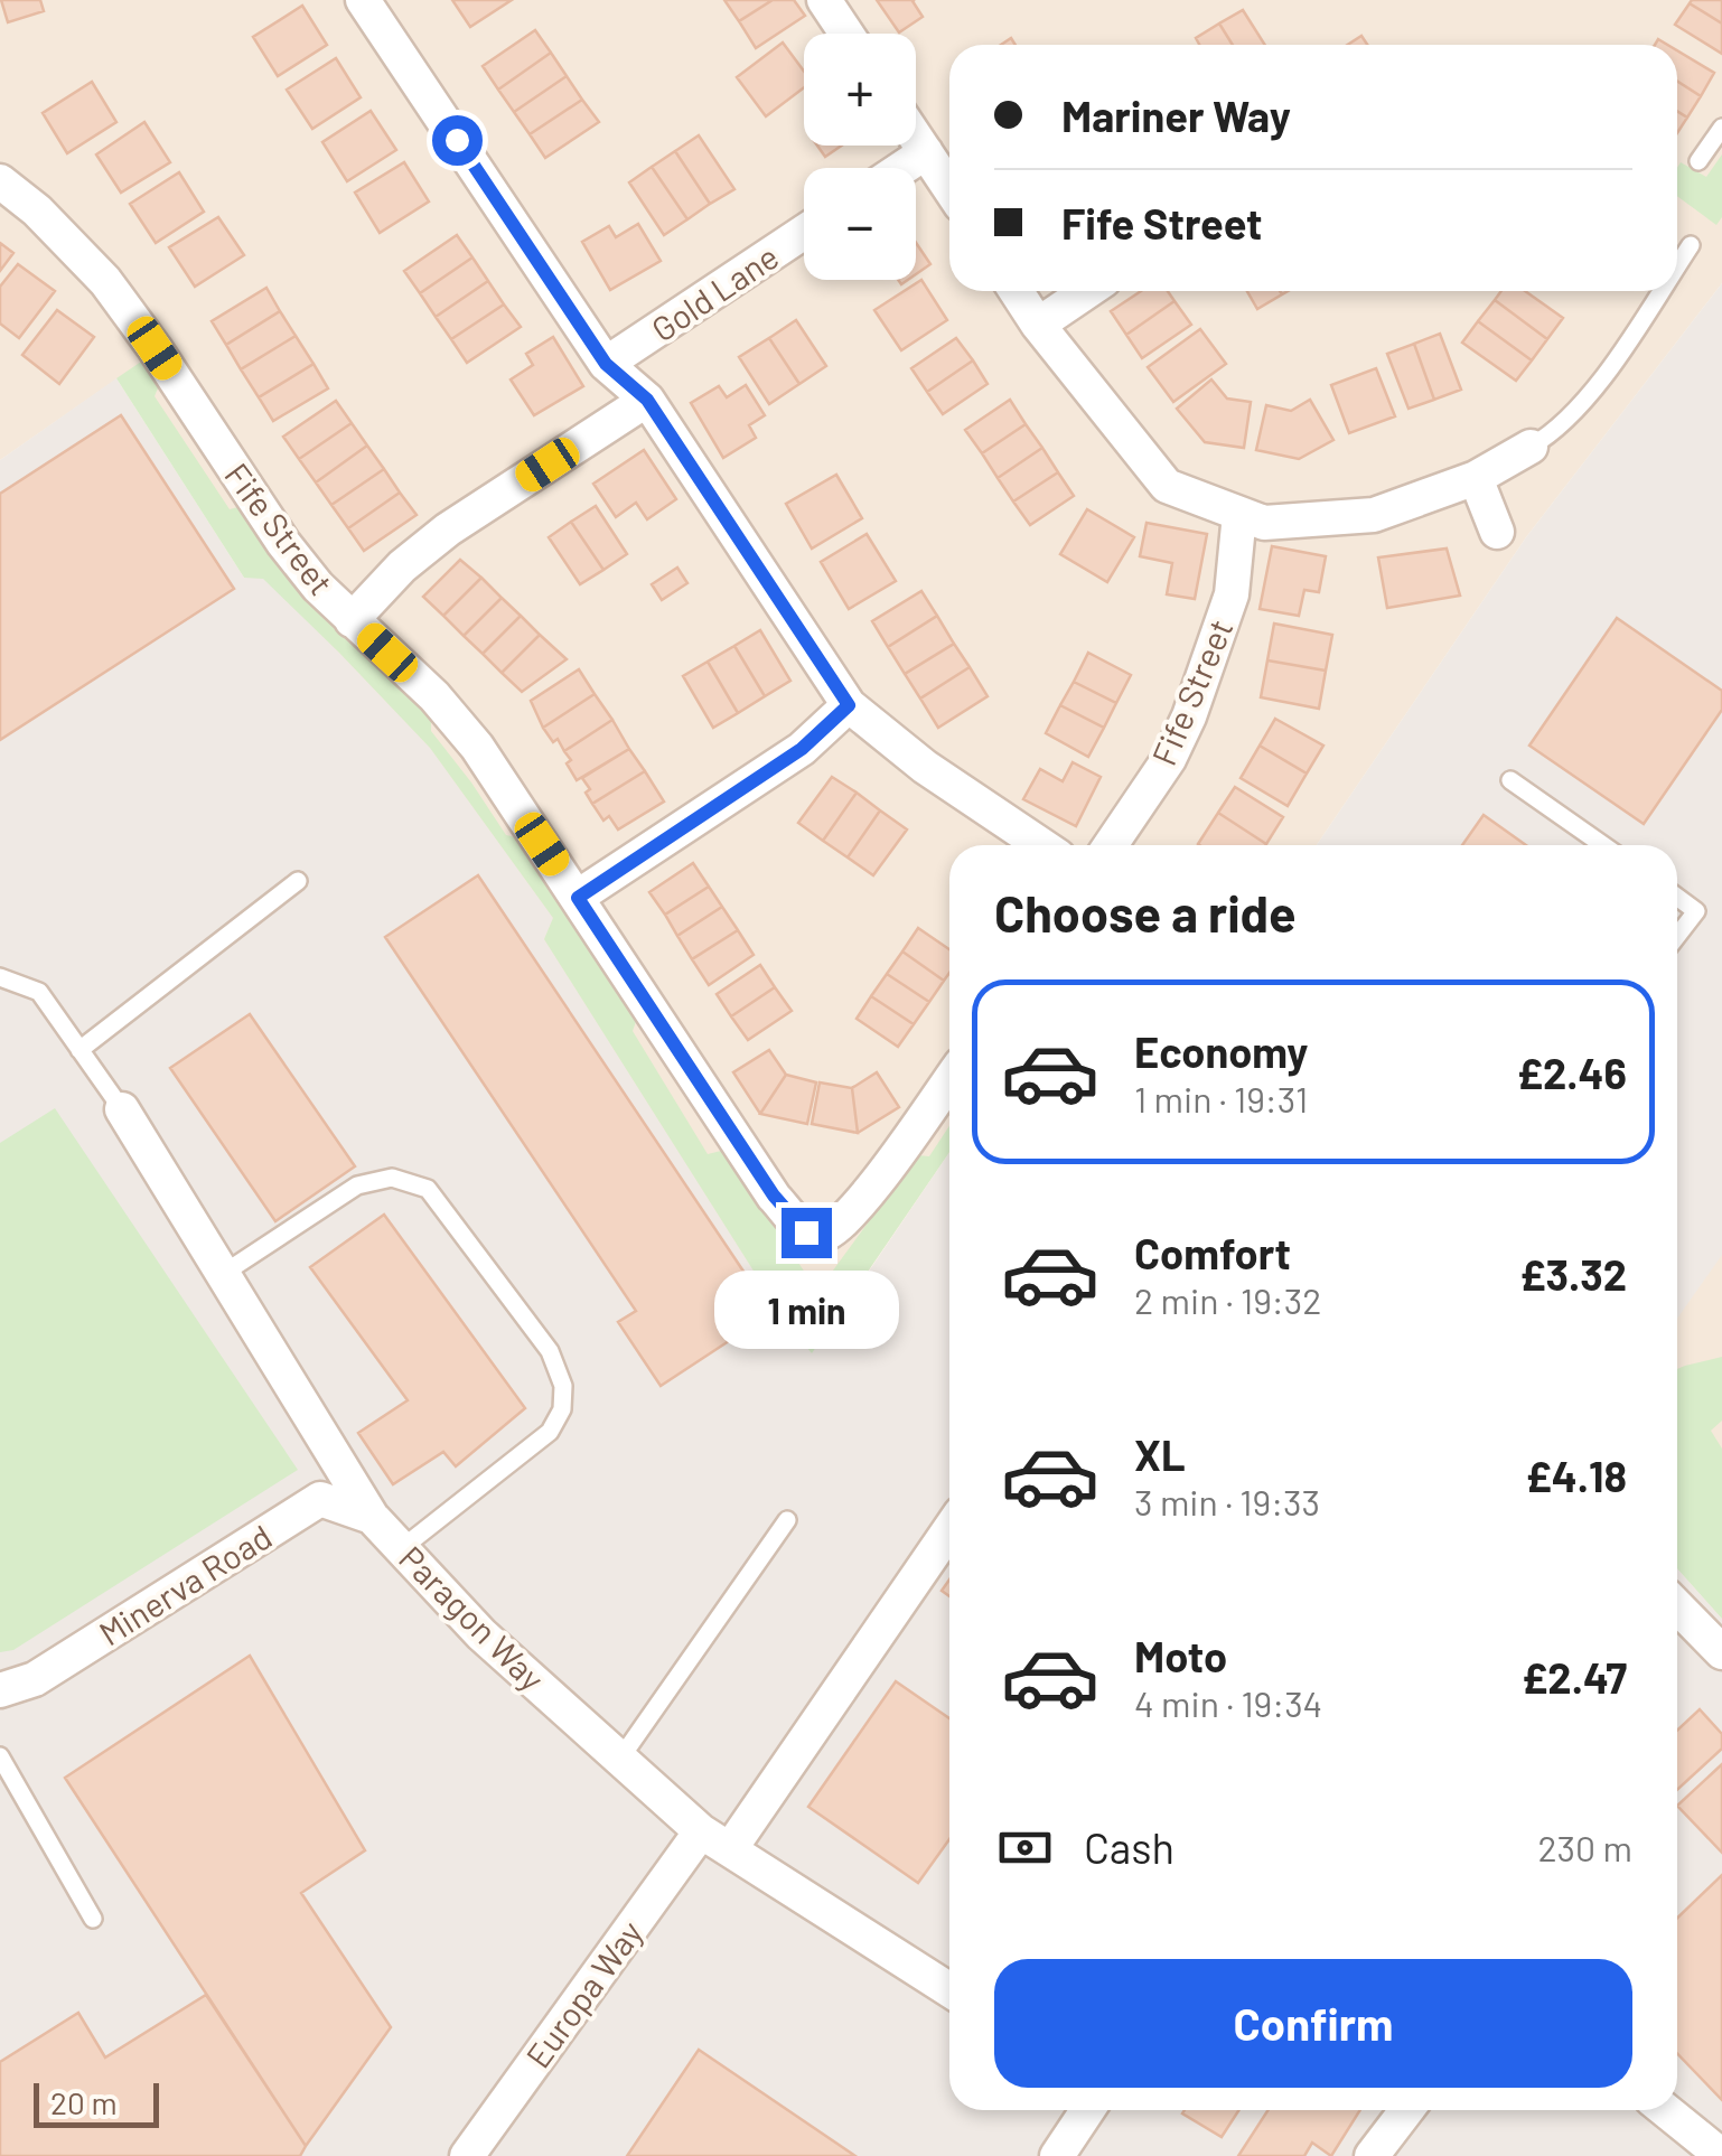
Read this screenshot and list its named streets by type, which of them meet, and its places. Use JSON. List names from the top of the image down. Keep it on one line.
{"streets":{"street":["Gold Lane","Fife Street","Minerva Road","Paragon Way","Europa Way"]},"crossings":[["Minerva Road","Paragon Way"],["Paragon Way","Europa Way"]],"scale_bar":"20 m","page":{"map_buttons":["+","−"],"banner":["Mariner Way","Fife Street"],"heading":"Choose a ride","list":[{"name":"Economy","note":"1 min · 19:31","value":"£2.46"},{"name":"Comfort","note":"2 min · 19:32","value":"£3.32"},{"name":"XL","note":"3 min · 19:33","value":"£4.18"},{"name":"Moto","note":"4 min · 19:34","value":"£2.47"}],"bubble":"1 min","pay":["Cash","230 m"],"buttons":"Confirm","scale":"20 m"}}
